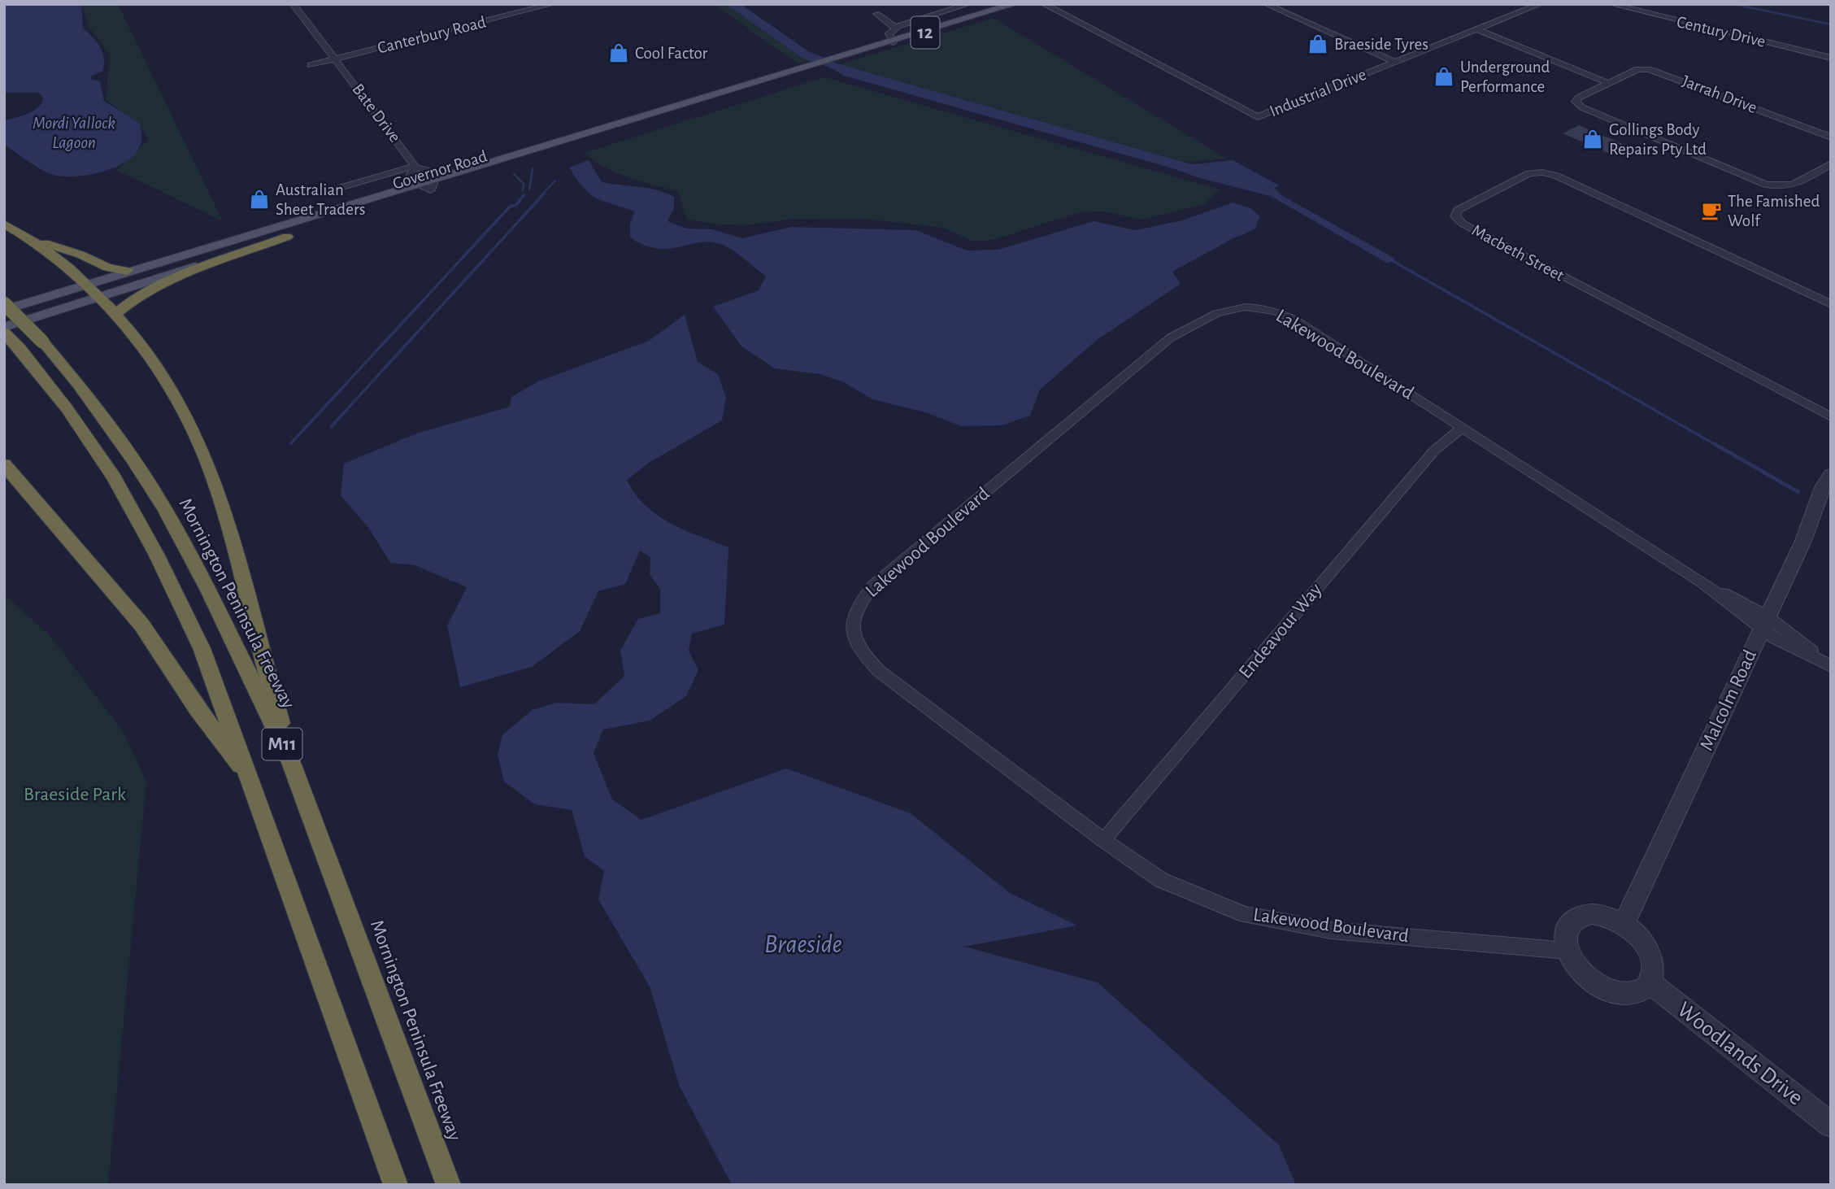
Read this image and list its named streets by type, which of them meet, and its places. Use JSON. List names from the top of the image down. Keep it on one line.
{"streets":{"highway":["Mornington Peninsula Freeway","M11"],"main road":["12","Governor Road"],"street":["Century Drive","Canterbury Road","Industrial Drive","Jarrah Drive","Bate Drive","Macbeth Street","Lakewood Boulevard","Endeavour Way","Malcolm Road","Woodlands Drive"]},"crossings":[["Canterbury Road","Bate Drive"],["Bate Drive","Governor Road"],["Lakewood Boulevard","Endeavour Way"],["Lakewood Boulevard","Malcolm Road"],["Lakewood Boulevard","Woodlands Drive"],["Malcolm Road","Woodlands Drive"]],"water":["Mordi Yallock Lagoon","Braeside"],"parks":["Braeside Park"],"places":{"shop":["Braeside Tyres","Cool Factor","Underground Performance","Gollings Body Repairs Pty Ltd","Australian Sheet Traders"],"cafe":["The Famished Wolf"]}}
